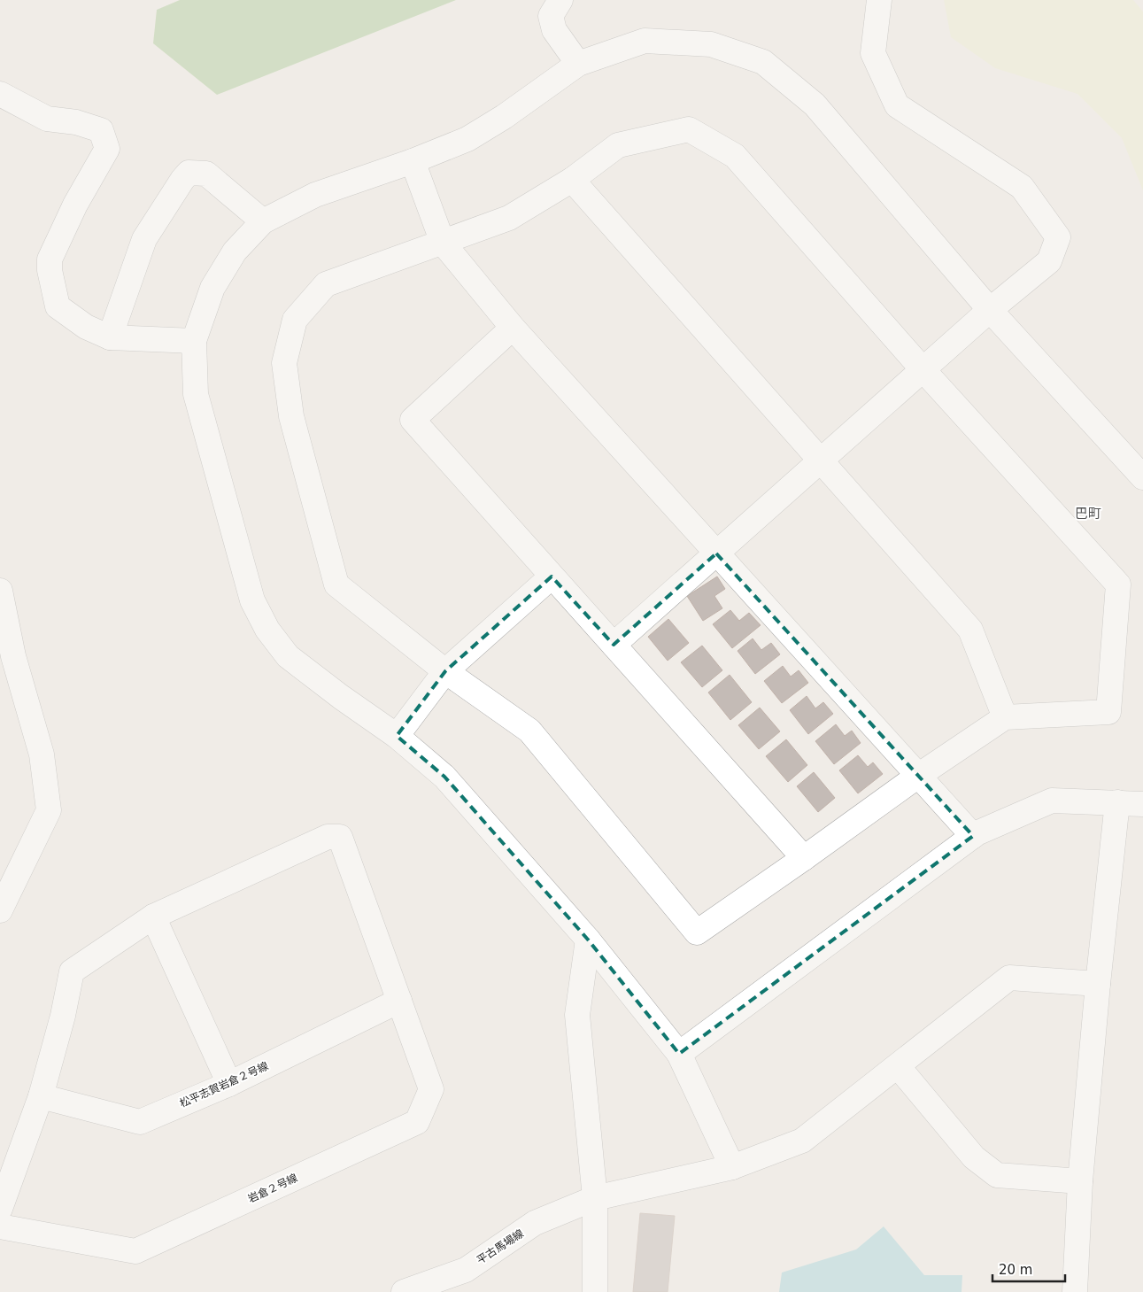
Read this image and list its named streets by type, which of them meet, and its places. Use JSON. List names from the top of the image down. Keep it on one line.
{"streets":{"street":["松平志賀岩倉２号線","岩倉２号線","平古馬場線"]},"crossings":[["松平志賀岩倉２号線","岩倉２号線"]],"districts":["巴町"],"scale_bar":"20 m"}
